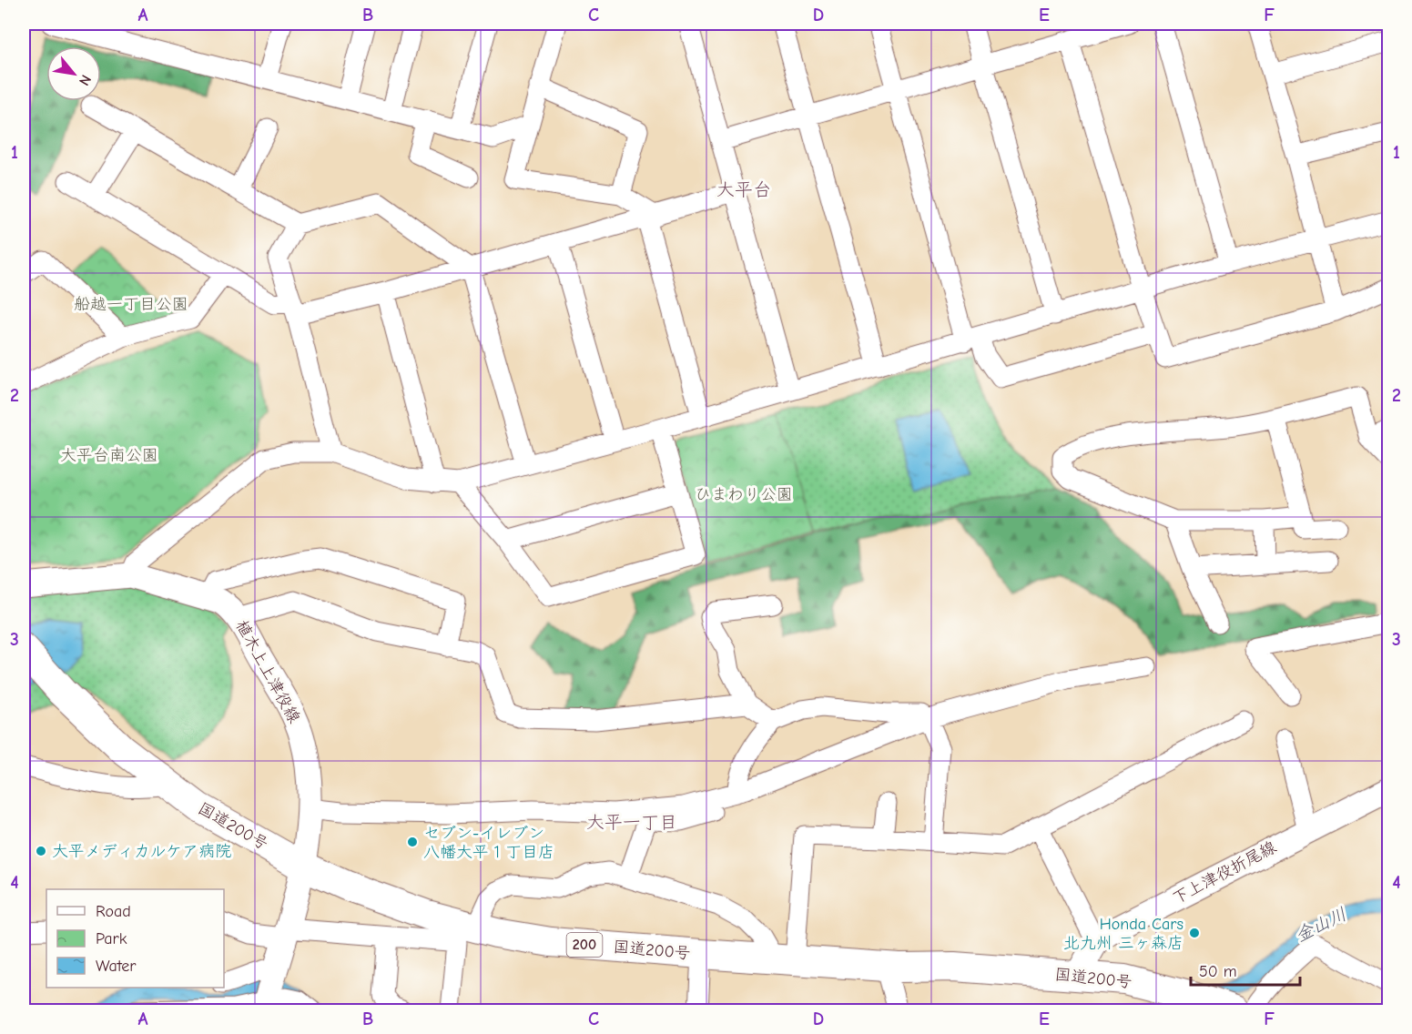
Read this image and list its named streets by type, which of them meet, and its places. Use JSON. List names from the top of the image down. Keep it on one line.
{"streets":{"highway":["国道200号","200"],"main road":["植木上上津役線","下上津役折尾線"]},"crossings":[["植木上上津役線","国道200号"]],"districts":["大平台","大平一丁目"],"water":["金山川"],"parks":["船越一丁目公園","大平台南公園","ひまわり公園"],"places":["セブン-イレブン 八幡大平１丁目店","大平メディカルケア病院","Honda Cars 北九州 三ヶ森店"],"legend":["Road","Park","Water"],"scale_bar":"50 m","north":"bottom right","grid":{"columns":["A","B","C","D","E","F"],"rows":["1","2","3","4"]}}
